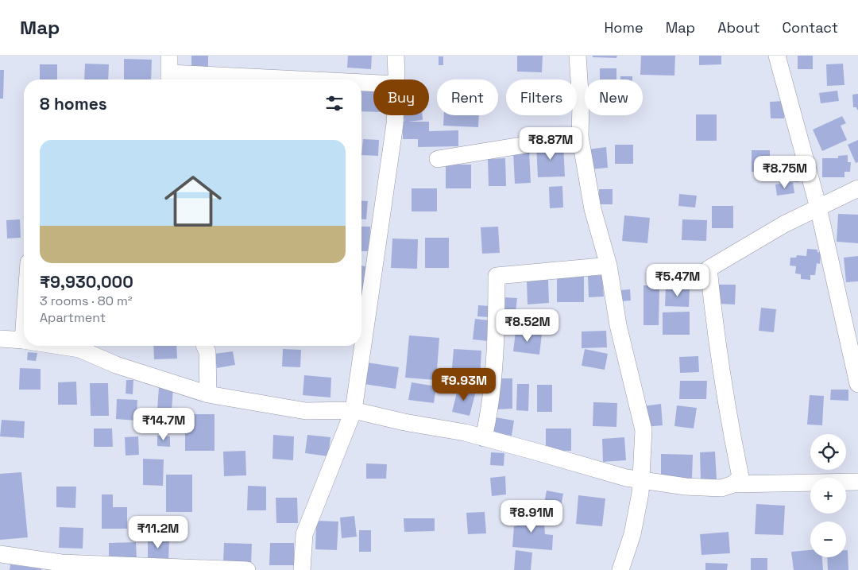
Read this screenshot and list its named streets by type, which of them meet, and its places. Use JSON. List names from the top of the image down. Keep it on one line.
{"page":{"header":"Map","nav":["Home","Map","About","Contact"],"chip":["Buy","Rent","Filters","New"],"heading":"8 homes","price":["₹8.87M","₹8.75M","₹5.47M","₹8.52M","₹9.93M","₹14.7M","₹8.91M","₹11.2M"],"list":[{"name":"₹9,930,000","note":"3 rooms · 80 m² · Apartment"}],"map_buttons":["+","−"]}}
